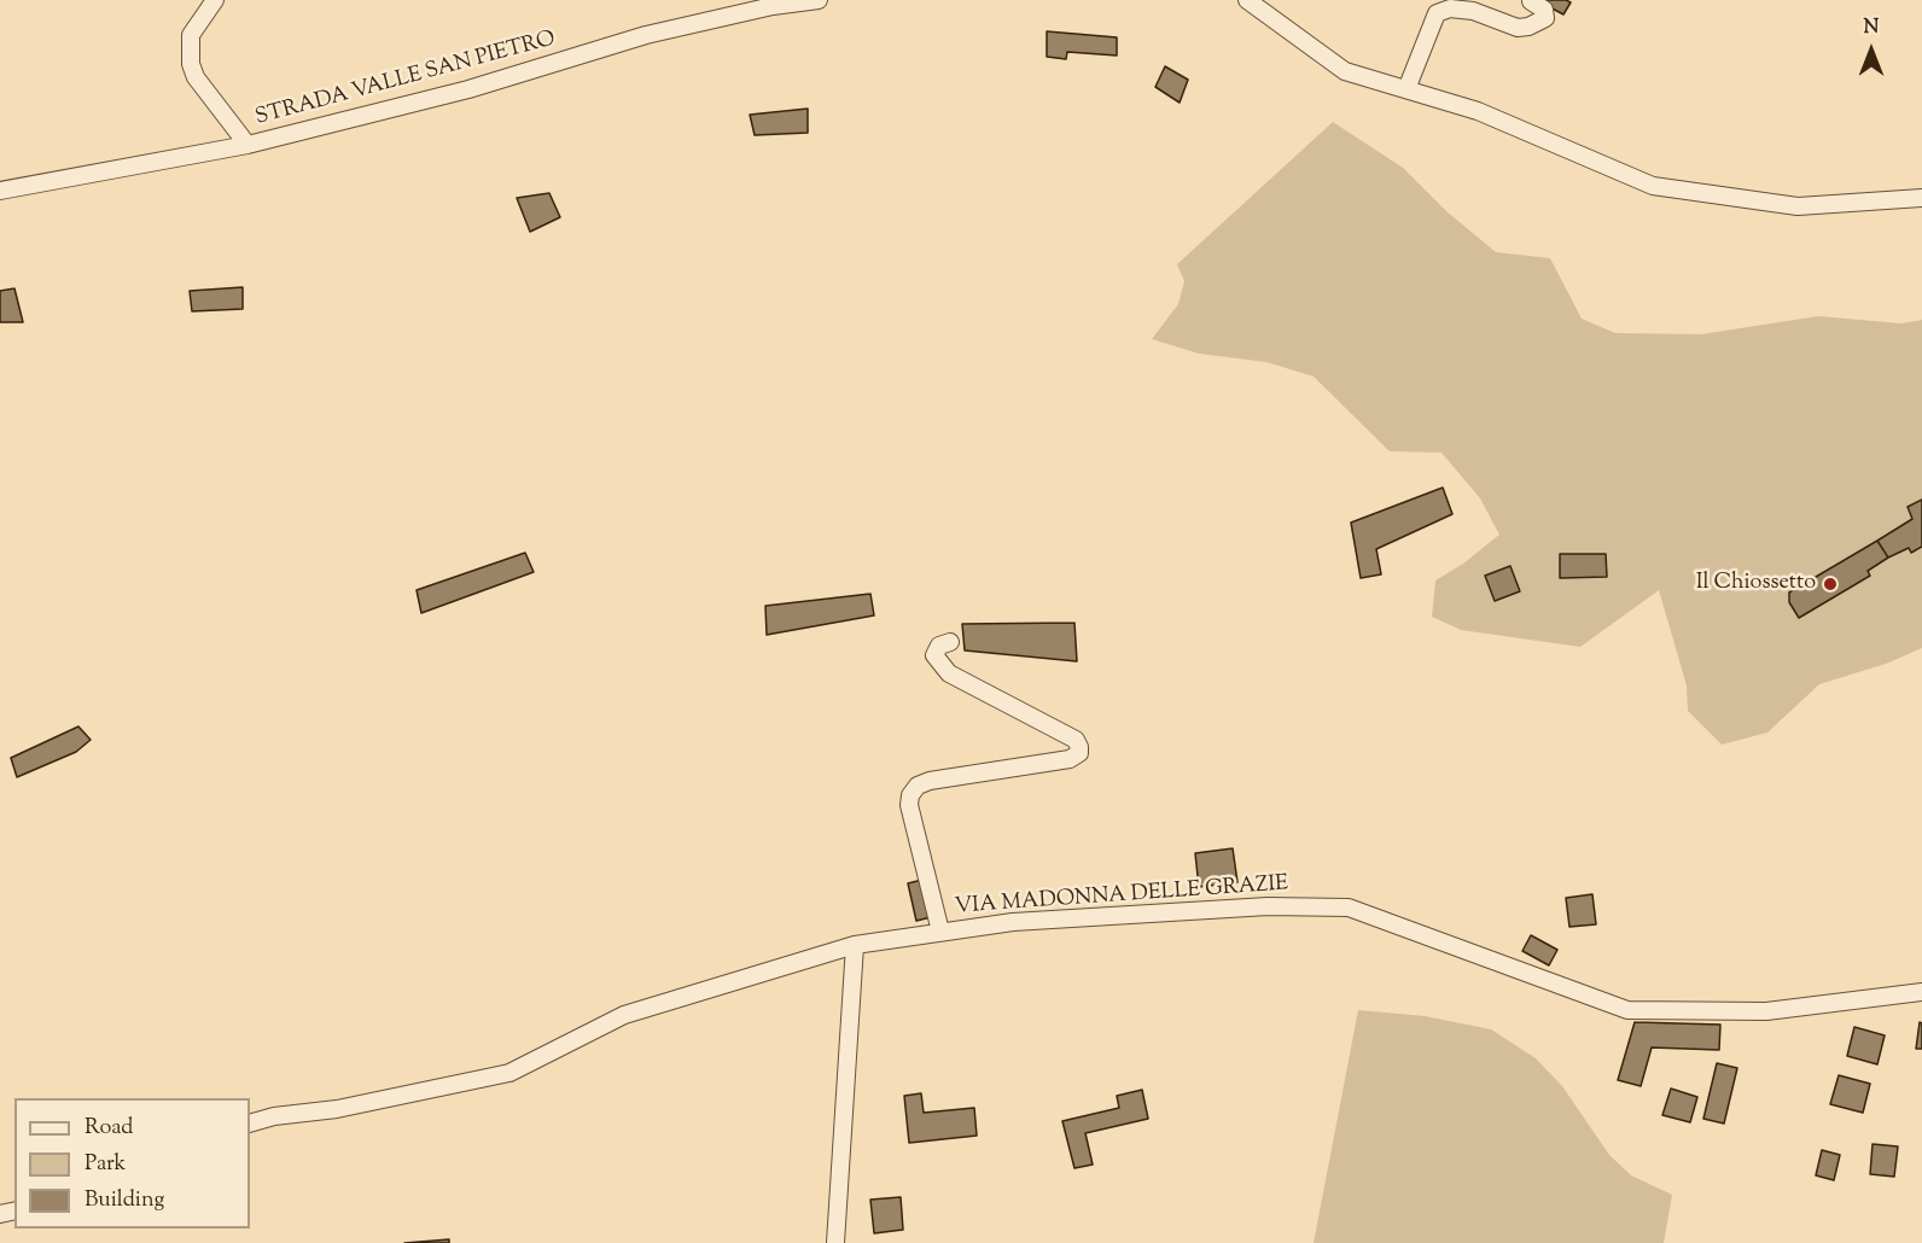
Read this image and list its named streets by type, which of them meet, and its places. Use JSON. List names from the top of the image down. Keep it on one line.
{"streets":{"street":["STRADA VALLE SAN PIETRO","VIA MADONNA DELLE GRAZIE"]},"places":["Il Chiossetto"],"legend":["Road","Park","Building"],"north":"top"}
